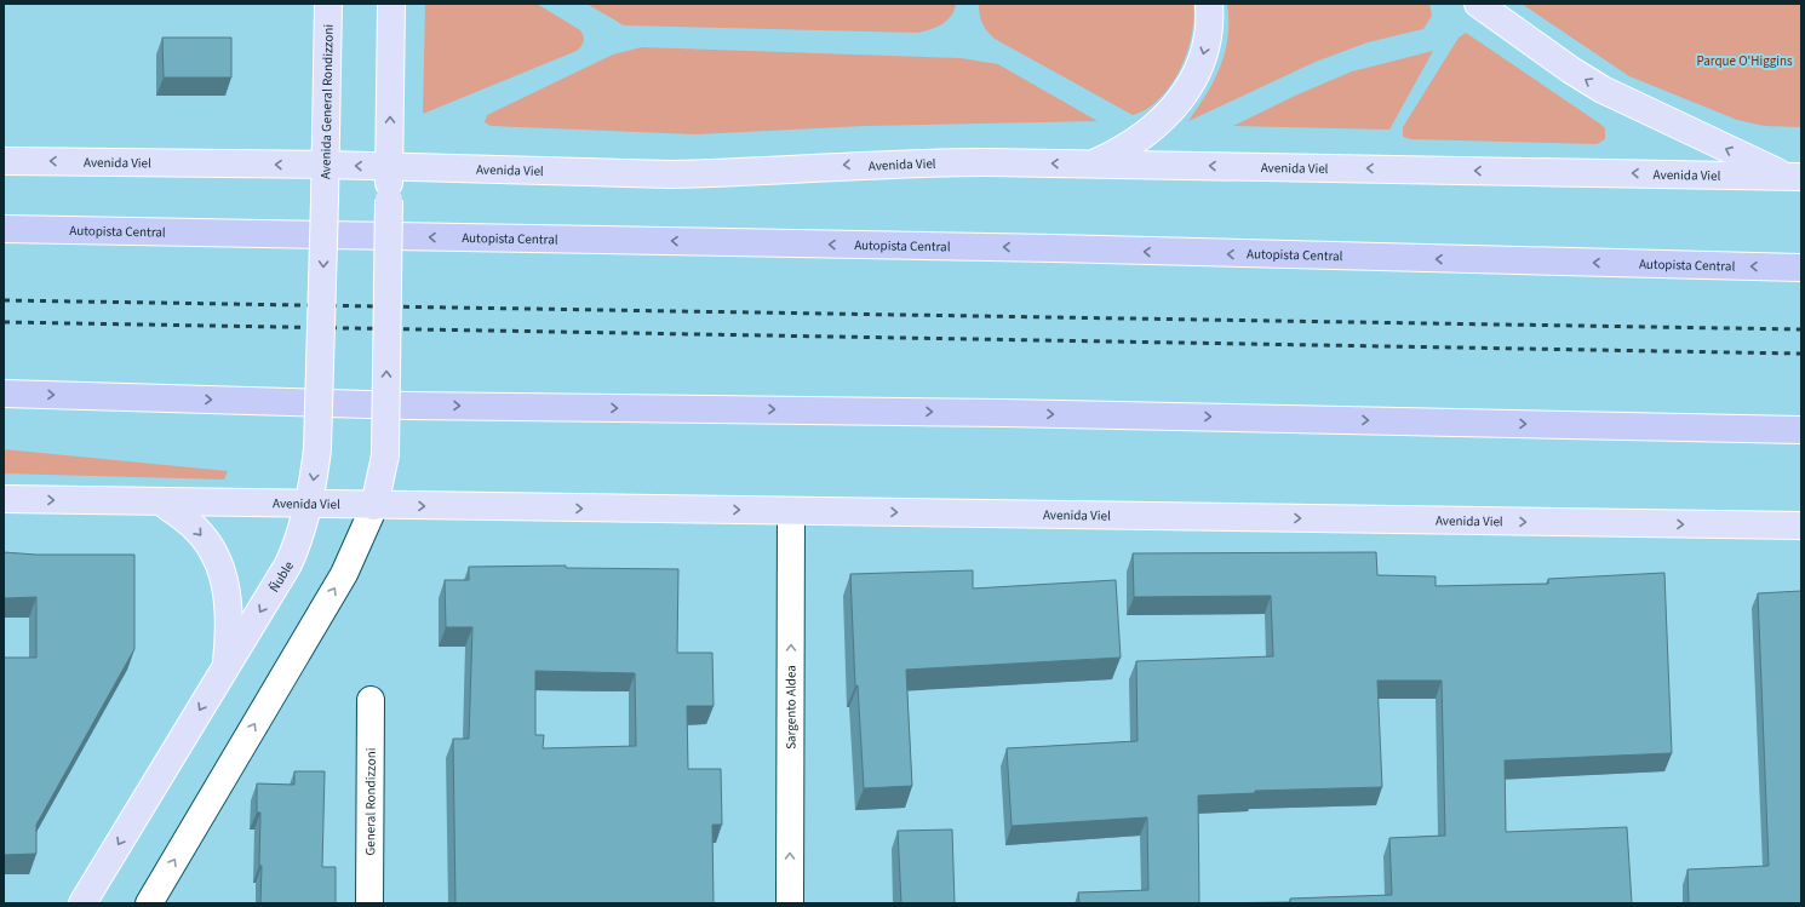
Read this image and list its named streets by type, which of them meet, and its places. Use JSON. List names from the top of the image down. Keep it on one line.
{"streets":{"highway":["Autopista Central"],"main road":["Avenida General Rondizzoni","Avenida Viel","Ñuble"],"street":["Sargento Aldea","General Rondizzoni"]},"crossings":[["Avenida General Rondizzoni","Avenida Viel"],["Avenida General Rondizzoni","Ñuble"],["Avenida Viel","Ñuble"],["Avenida Viel","Sargento Aldea"]],"one_way":["Sargento Aldea"],"parks":["Parque O'Higgins"]}
